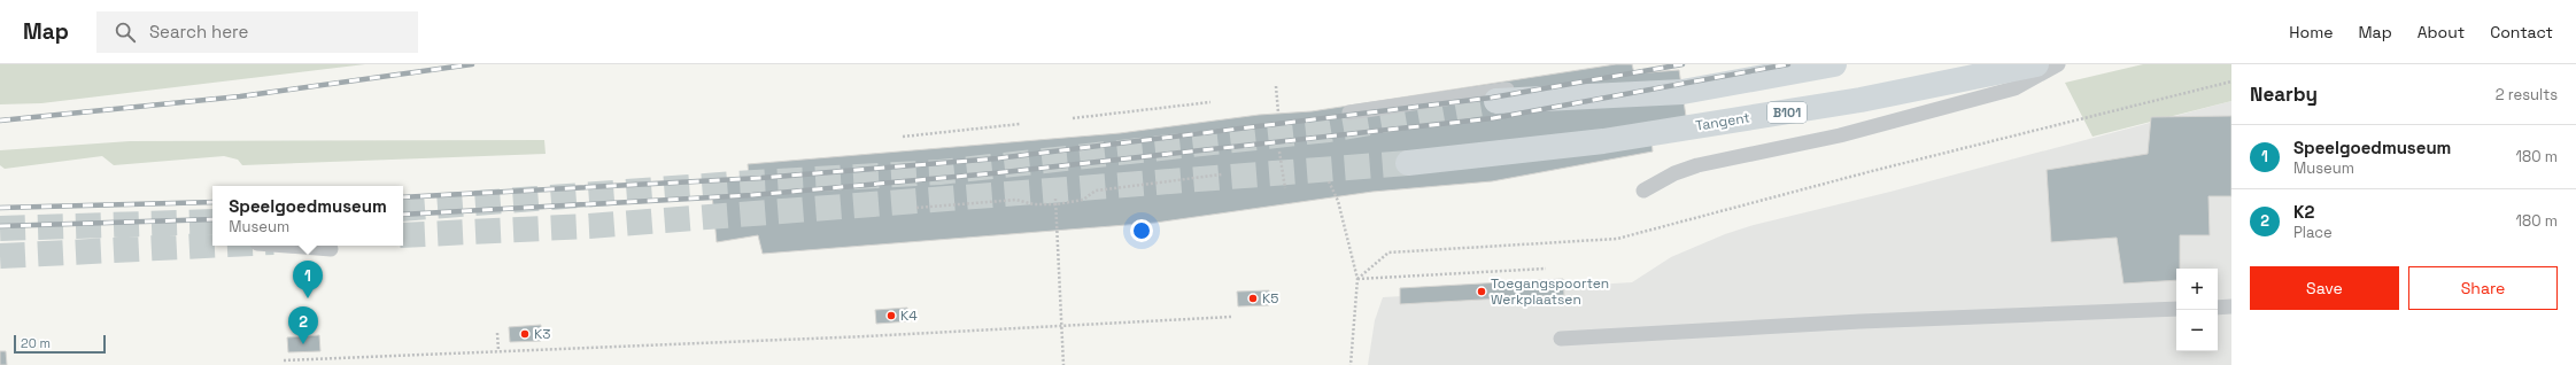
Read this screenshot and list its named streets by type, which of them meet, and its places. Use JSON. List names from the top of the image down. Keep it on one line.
{"streets":{"highway":["B101","Tangent"]},"places":["Toegangspoorten Werkplaatsen","K5","K4","K3"],"scale_bar":"20 m","page":{"header":"Map","search":"Search here","nav":["Home","Map","About","Contact"],"heading":["Nearby","2 results"],"list":[{"mark":"1","name":"Speelgoedmuseum","note":"Museum","value":"180 m"},{"mark":"2","name":"K2","note":"Place","value":"180 m"}],"popup":["Speelgoedmuseum","Museum"],"buttons":["Save","Share"],"pins":["1","2"],"map_buttons":["+","−"],"scale":"20 m"}}
